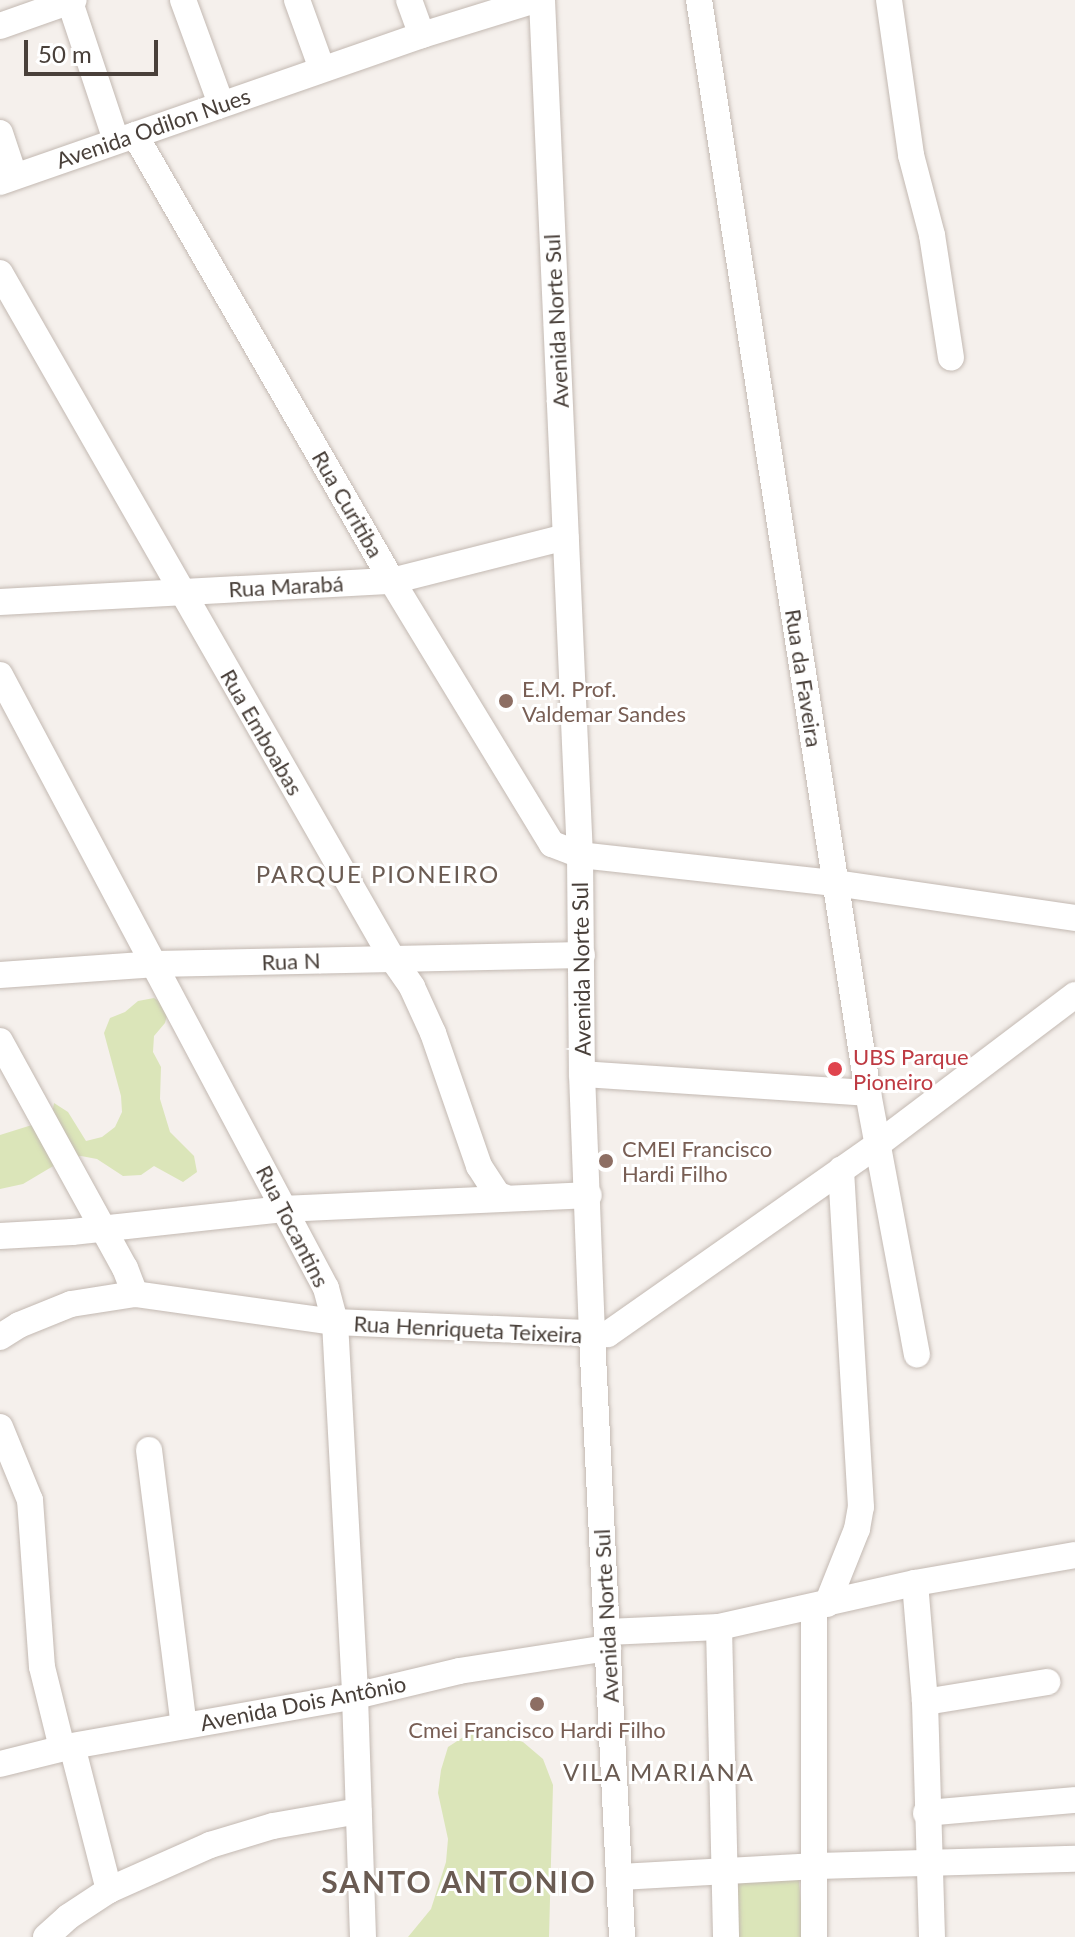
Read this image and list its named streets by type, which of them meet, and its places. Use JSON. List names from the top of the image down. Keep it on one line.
{"streets":{"street":["Avenida Odilon Nues","Avenida Norte Sul","Rua Curitiba","Rua Marabá","Rua da Faveira","Rua Emboabas","Rua N","Rua Tocantins","Rua Henriqueta Teixeira","Avenida Dois Antônio"]},"crossings":[["Avenida Odilon Nues","Avenida Norte Sul"],["Avenida Odilon Nues","Rua Curitiba"],["Avenida Norte Sul","Rua Curitiba"],["Avenida Norte Sul","Rua Marabá"],["Avenida Norte Sul","Rua N"],["Avenida Norte Sul","Rua Henriqueta Teixeira"],["Avenida Norte Sul","Avenida Dois Antônio"],["Rua Curitiba","Rua Marabá"],["Rua Marabá","Rua Emboabas"],["Rua da Faveira","Rua Henriqueta Teixeira"],["Rua Emboabas","Rua N"],["Rua N","Rua Tocantins"],["Rua Tocantins","Rua Henriqueta Teixeira"],["Rua Tocantins","Avenida Dois Antônio"]],"districts":["PARQUE PIONEIRO","VILA MARIANA","SANTO ANTONIO"],"places":["E.M. Prof. Valdemar Sandes","UBS Parque Pioneiro","CMEI Francisco Hardi Filho","Cmei Francisco Hardi Filho"],"scale_bar":"50 m"}
